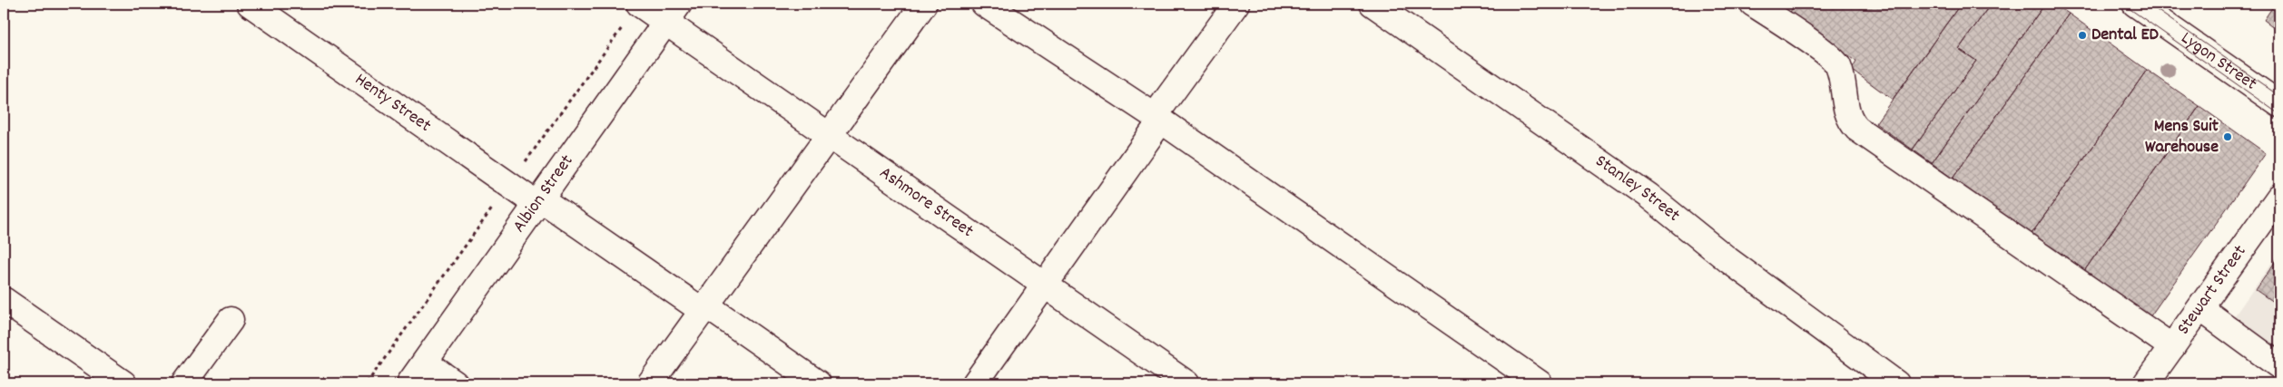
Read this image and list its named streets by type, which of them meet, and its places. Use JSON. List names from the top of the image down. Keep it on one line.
{"streets":{"street":["Lygon Street","Henty Street","Stanley Street","Albion Street","Ashmore Street","Stewart Street"]},"crossings":[["Henty Street","Albion Street"],["Albion Street","Ashmore Street"]],"places":["Dental ED","Mens Suit Warehouse"]}
